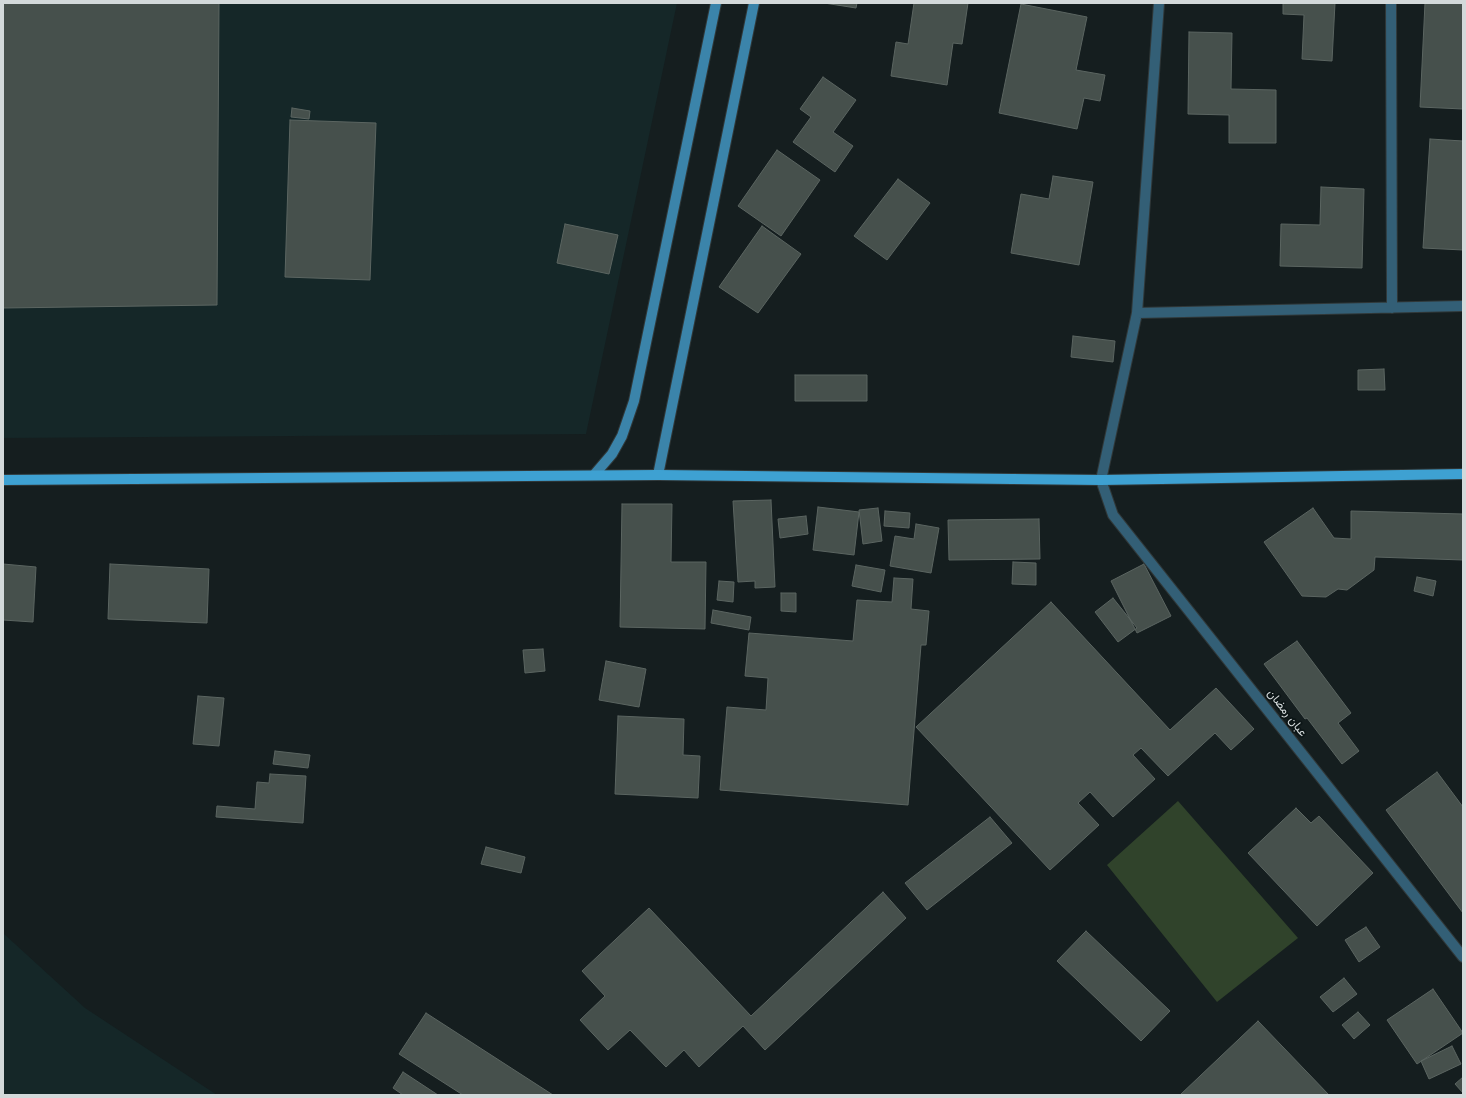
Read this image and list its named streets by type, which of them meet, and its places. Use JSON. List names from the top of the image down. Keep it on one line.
{"streets":{"street":["عبان رمضان"]}}
